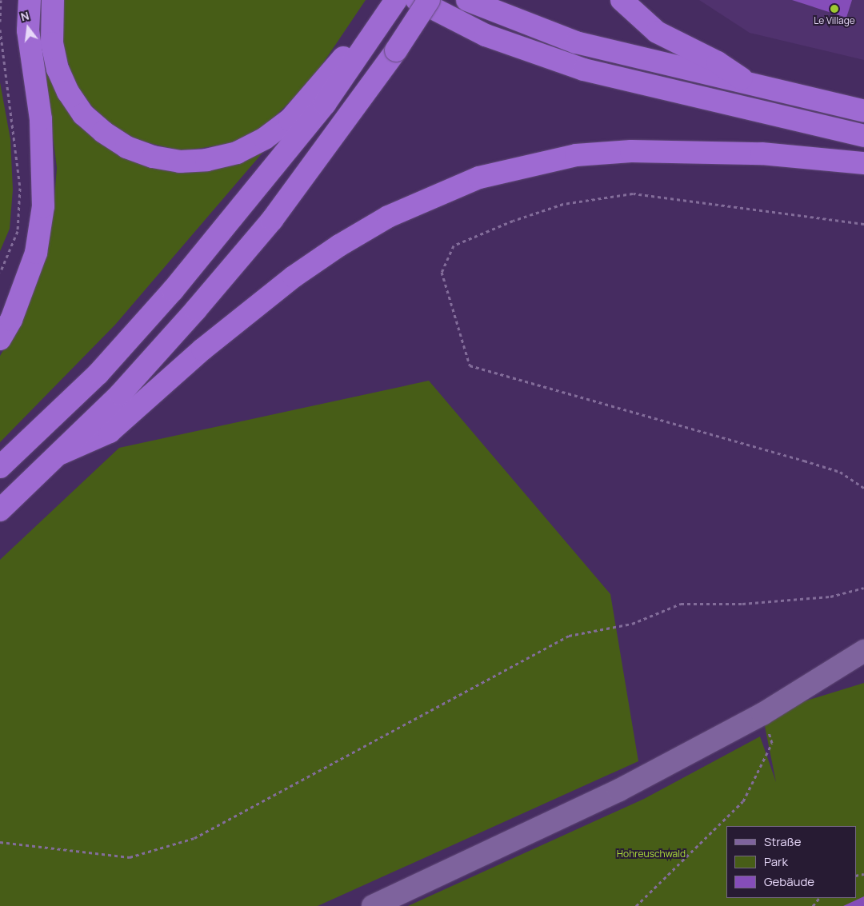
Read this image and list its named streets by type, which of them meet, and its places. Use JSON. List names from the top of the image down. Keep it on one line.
{"parks":["Hohreuschwald"],"places":["Le Village"],"legend":["Straße","Park","Gebäude"],"north":"top"}
